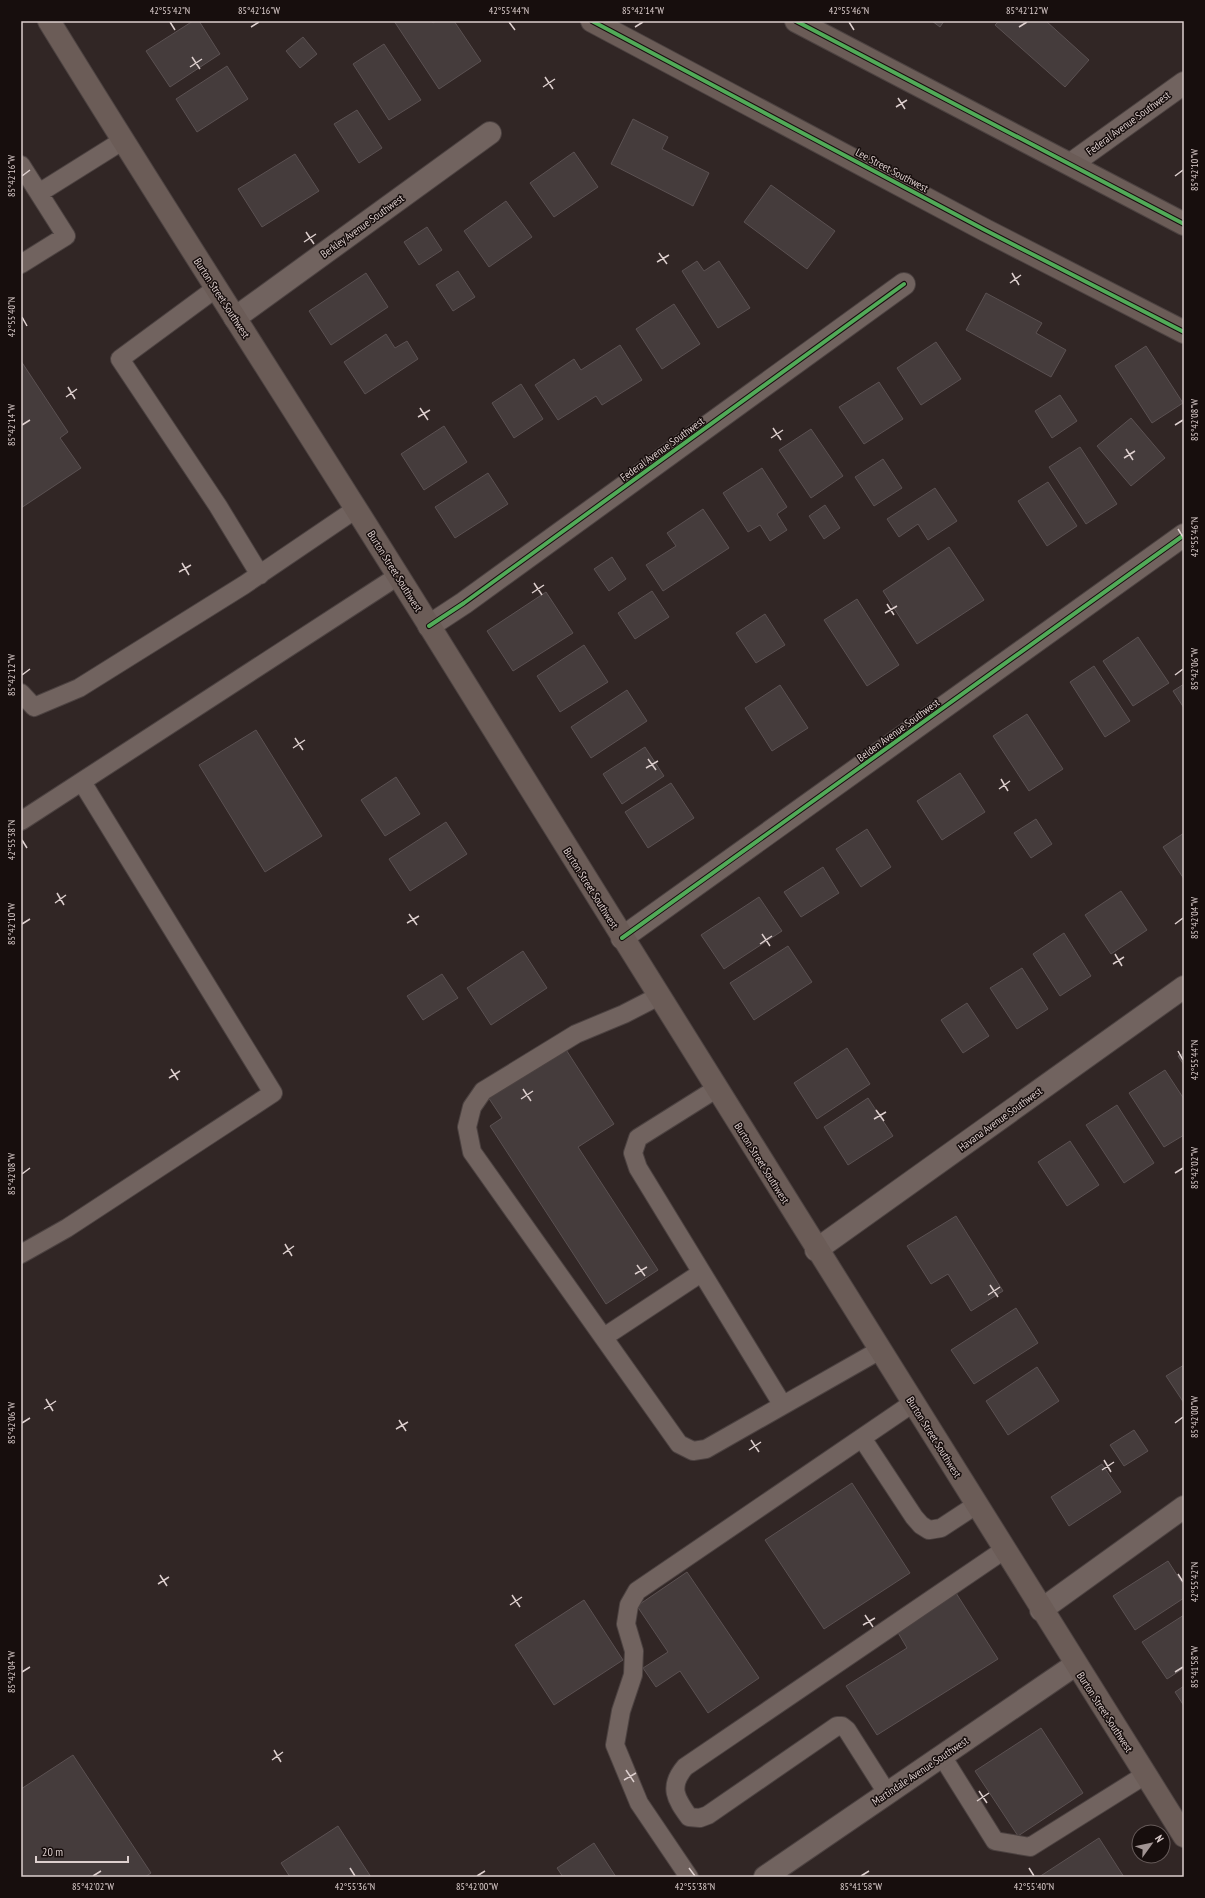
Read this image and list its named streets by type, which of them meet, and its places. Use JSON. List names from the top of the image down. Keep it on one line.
{"streets":{"main road":["Lee Street Southwest","Burton Street Southwest"],"street":["Federal Avenue Southwest","Berkley Avenue Southwest","Belden Avenue Southwest","Havana Avenue Southwest","Martindale Avenue Southwest"]},"crossings":[["Federal Avenue Southwest","Burton Street Southwest"],["Berkley Avenue Southwest","Burton Street Southwest"],["Burton Street Southwest","Belden Avenue Southwest"],["Burton Street Southwest","Havana Avenue Southwest"],["Burton Street Southwest","Martindale Avenue Southwest"]],"scale_bar":"20 m","north":"top right","coordinates":["42°55'42\"N","85°42'16\"W","42°55'44\"N","85°42'14\"W","42°55'46\"N","85°42'12\"W","85°42'10\"W","42°55'40\"N","85°42'08\"W","85°42'06\"W","42°55'38\"N","85°42'04\"W","85°42'02\"W","85°42'00\"W","85°41'58\"W","42°55'36\"N"]}
